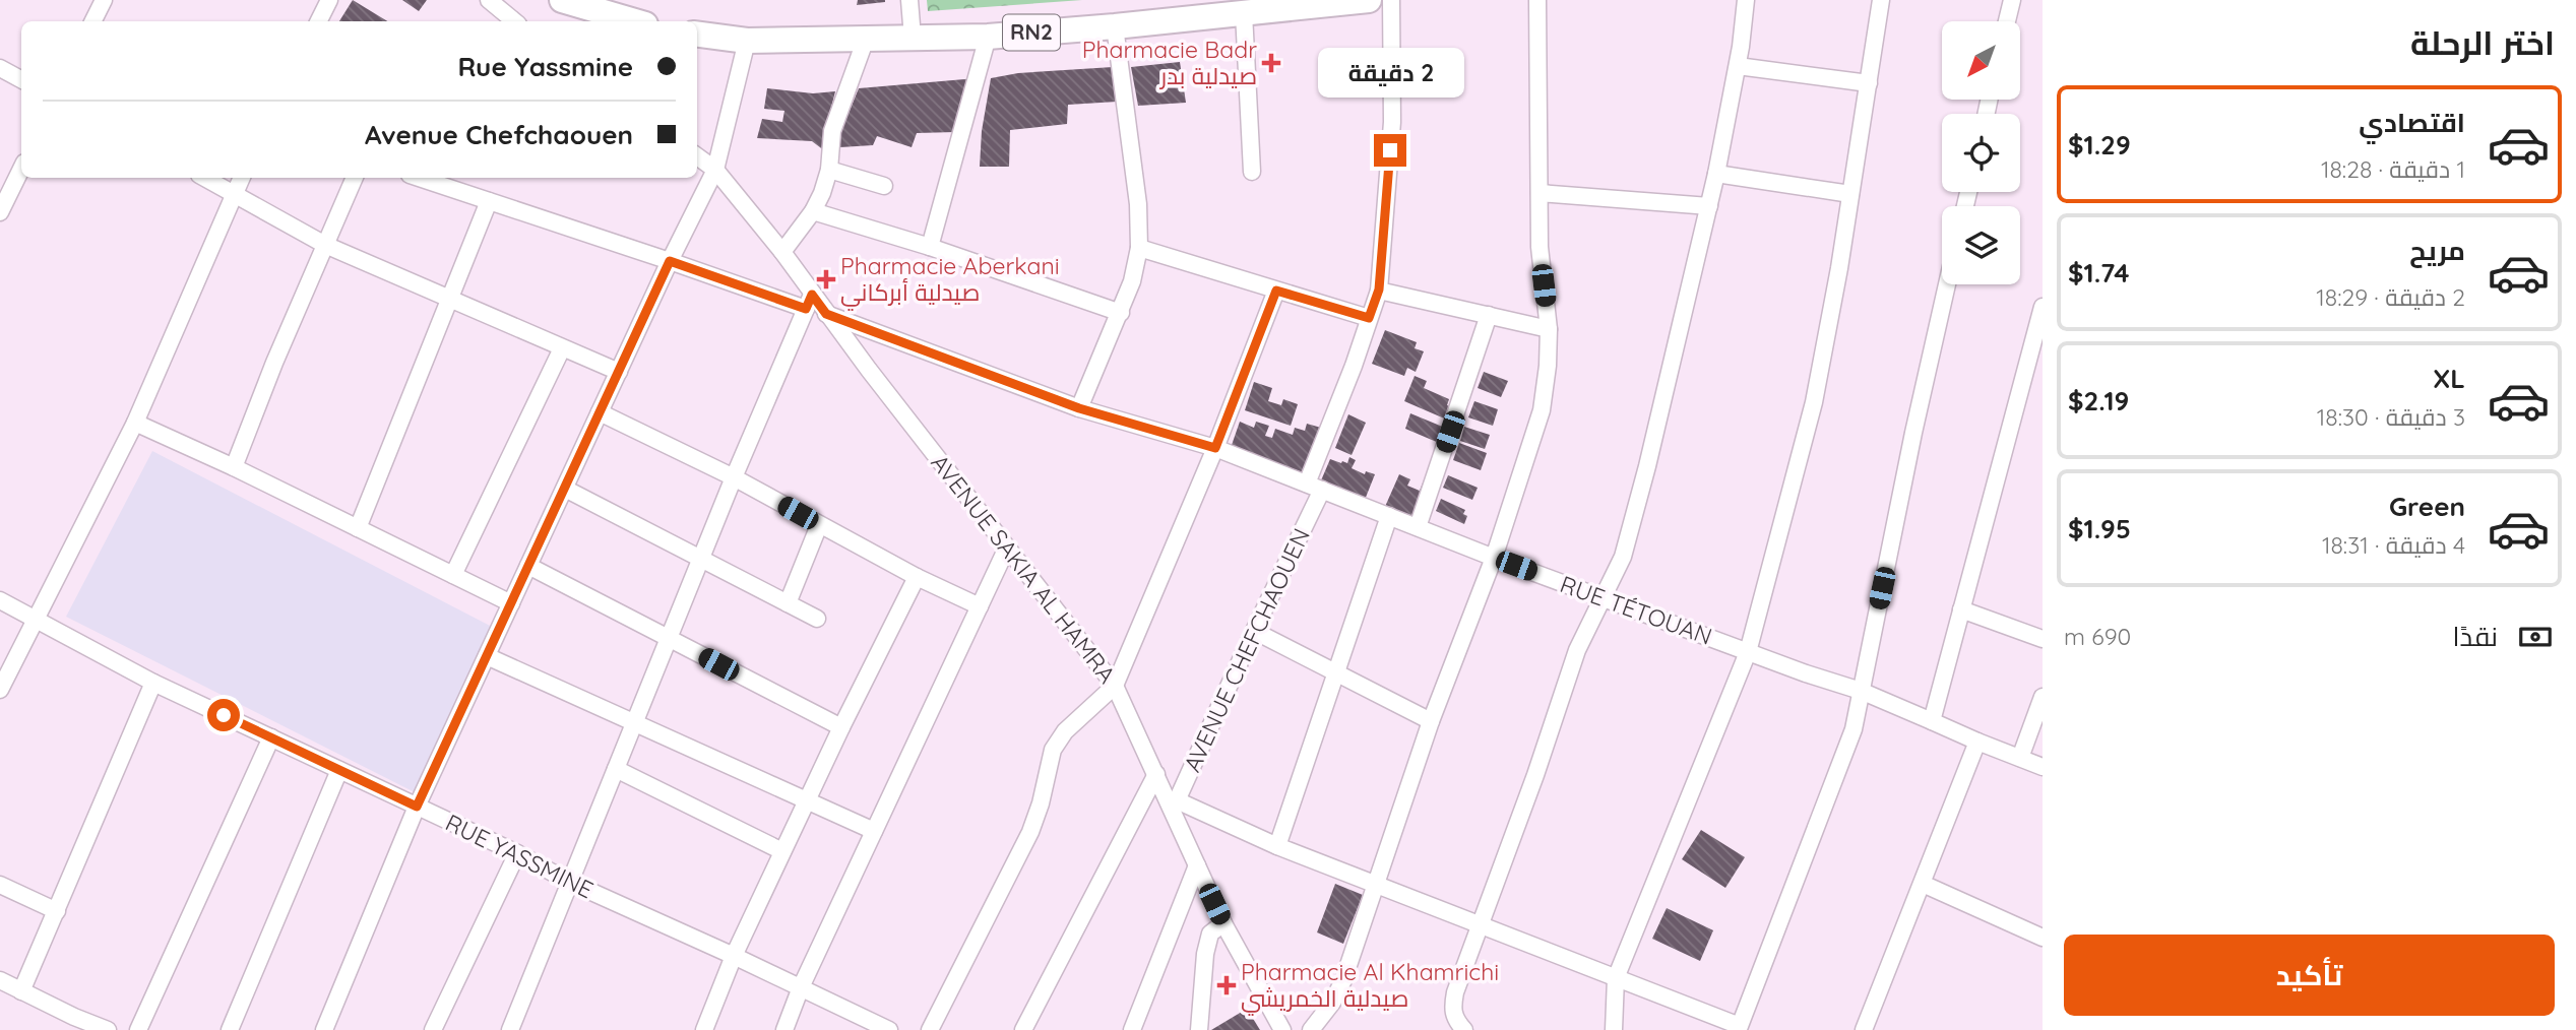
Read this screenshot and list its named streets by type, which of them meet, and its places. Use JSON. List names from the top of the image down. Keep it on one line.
{"streets":{"main road":["RN2"],"street":["AVENUE SAKIA AL HAMRA","RUE TÉTOUAN","AVENUE CHEFCHAOUEN","RUE YASSMINE"]},"crossings":[["AVENUE SAKIA AL HAMRA","AVENUE CHEFCHAOUEN"],["RUE TÉTOUAN","AVENUE CHEFCHAOUEN"]],"places":{"health":["Pharmacie Badr صيدلية بدر","Pharmacie Aberkani صيدلية أبركاني","Pharmacie Al Khamrichi صيدلية الخمريشي"]},"north":"bottom left","page":{"heading":"اختر الرحلة","banner":["Rue Yassmine","Avenue Chefchaouen"],"bubble":"2 دقيقة","list":[{"name":"اقتصادي","note":"1 دقيقة · 18:28","value":"$1.29"},{"name":"مريح","note":"2 دقيقة · 18:29","value":"$1.74"},{"name":"XL","note":"3 دقيقة · 18:30","value":"$2.19"},{"name":"Green","note":"4 دقيقة · 18:31","value":"$1.95"}],"pay":["نقدًا","690 m"],"buttons":"تأكيد"}}
